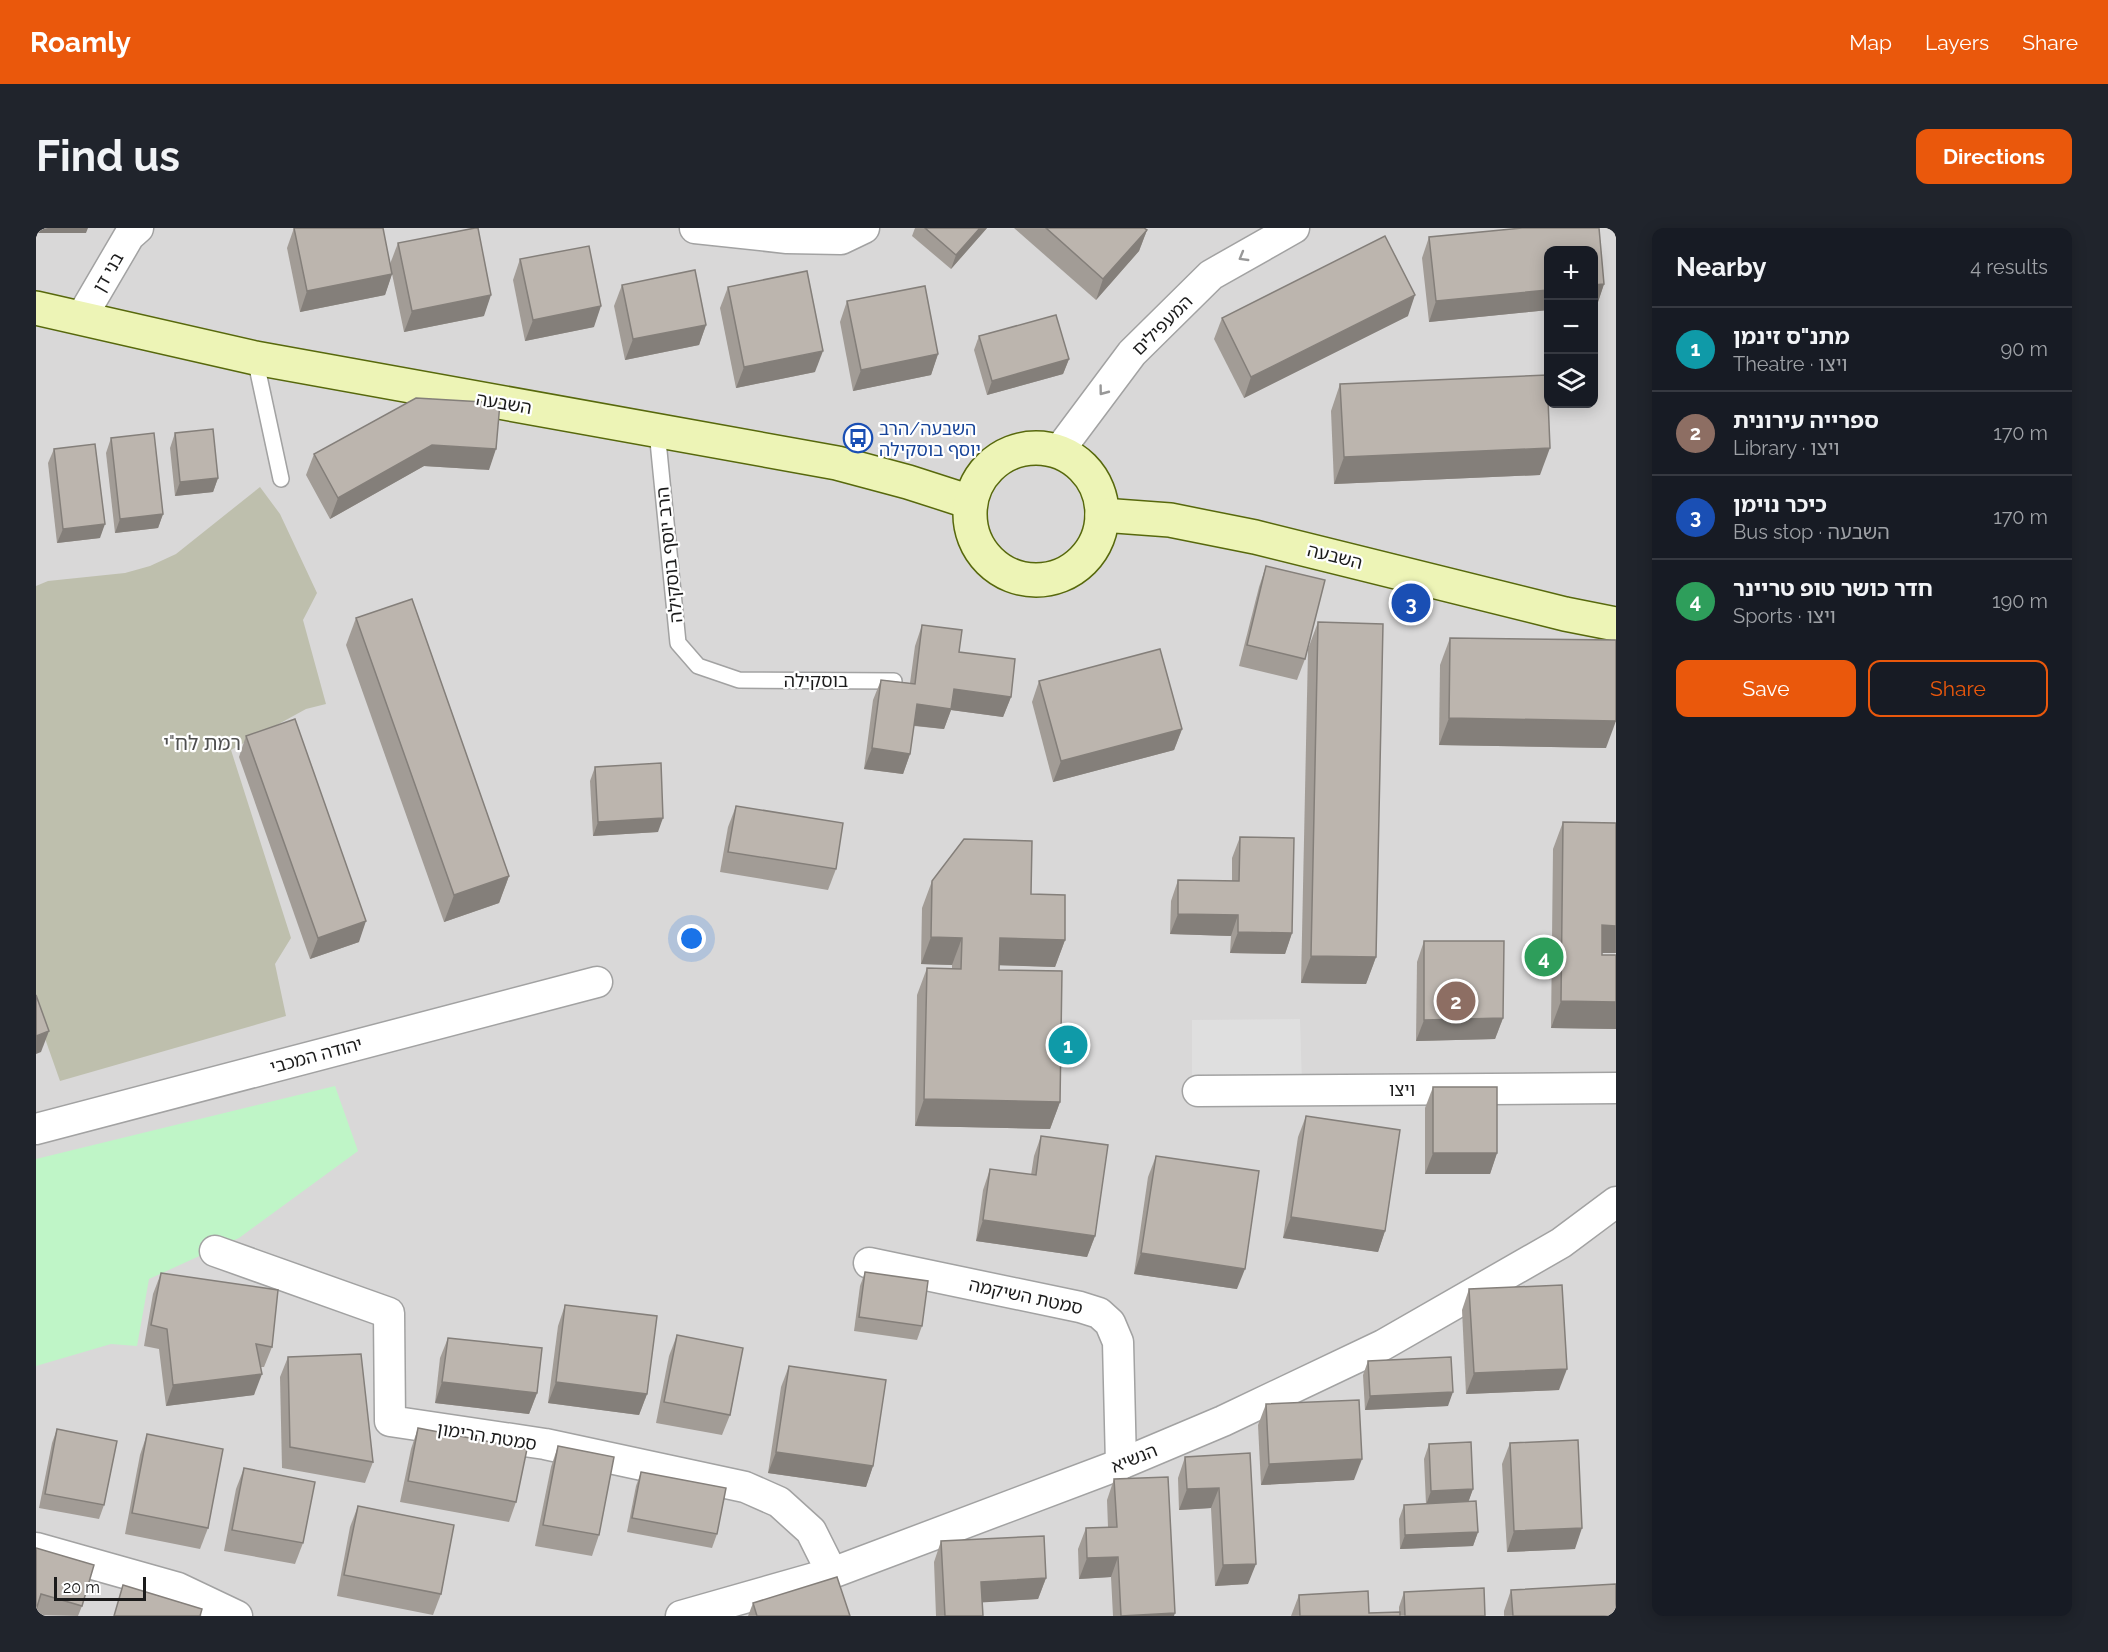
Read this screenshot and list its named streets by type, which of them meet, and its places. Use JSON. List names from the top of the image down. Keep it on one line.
{"streets":{"main road":["השבעה"],"street":["בני דן","המעפילים","יהודה המכבי","ויצו","סמטת השיקמה","סמטת הרימון","הנשיא"],"lane":["הרב יוסף בוסקילה","בוסקילה"]},"crossings":[["בני דן","השבעה"],["המעפילים","השבעה"],["השבעה","הרב יוסף בוסקילה"],["הרב יוסף בוסקילה","בוסקילה"],["סמטת השיקמה","הנשיא"],["סמטת הרימון","הנשיא"]],"one_way":["המעפילים"],"districts":["רמת לח\"י"],"places":{"bus stop":["השבעה/הרב יוסף בוסקילה"]},"scale_bar":"20 m","page":{"header":"Roamly","nav":["Map","Layers","Share"],"buttons":["Directions",["Save","Share"]],"title":"Find us","heading":["Nearby","4 results"],"map_buttons":["+","−"],"list":[{"mark":"1","name":"מתנ\"ס זינמן","note":"Theatre · ויצו","value":"90 m"},{"mark":"2","name":"ספרייה עירונית","note":"Library · ויצו","value":"170 m"},{"mark":"3","name":"כיכר נוימן","note":"Bus stop · השבעה","value":"170 m"},{"mark":"4","name":"חדר כושר טופ טריינר","note":"Sports · ויצו","value":"190 m"}],"pins":["3","4","2","1"],"scale":"20 m"}}
